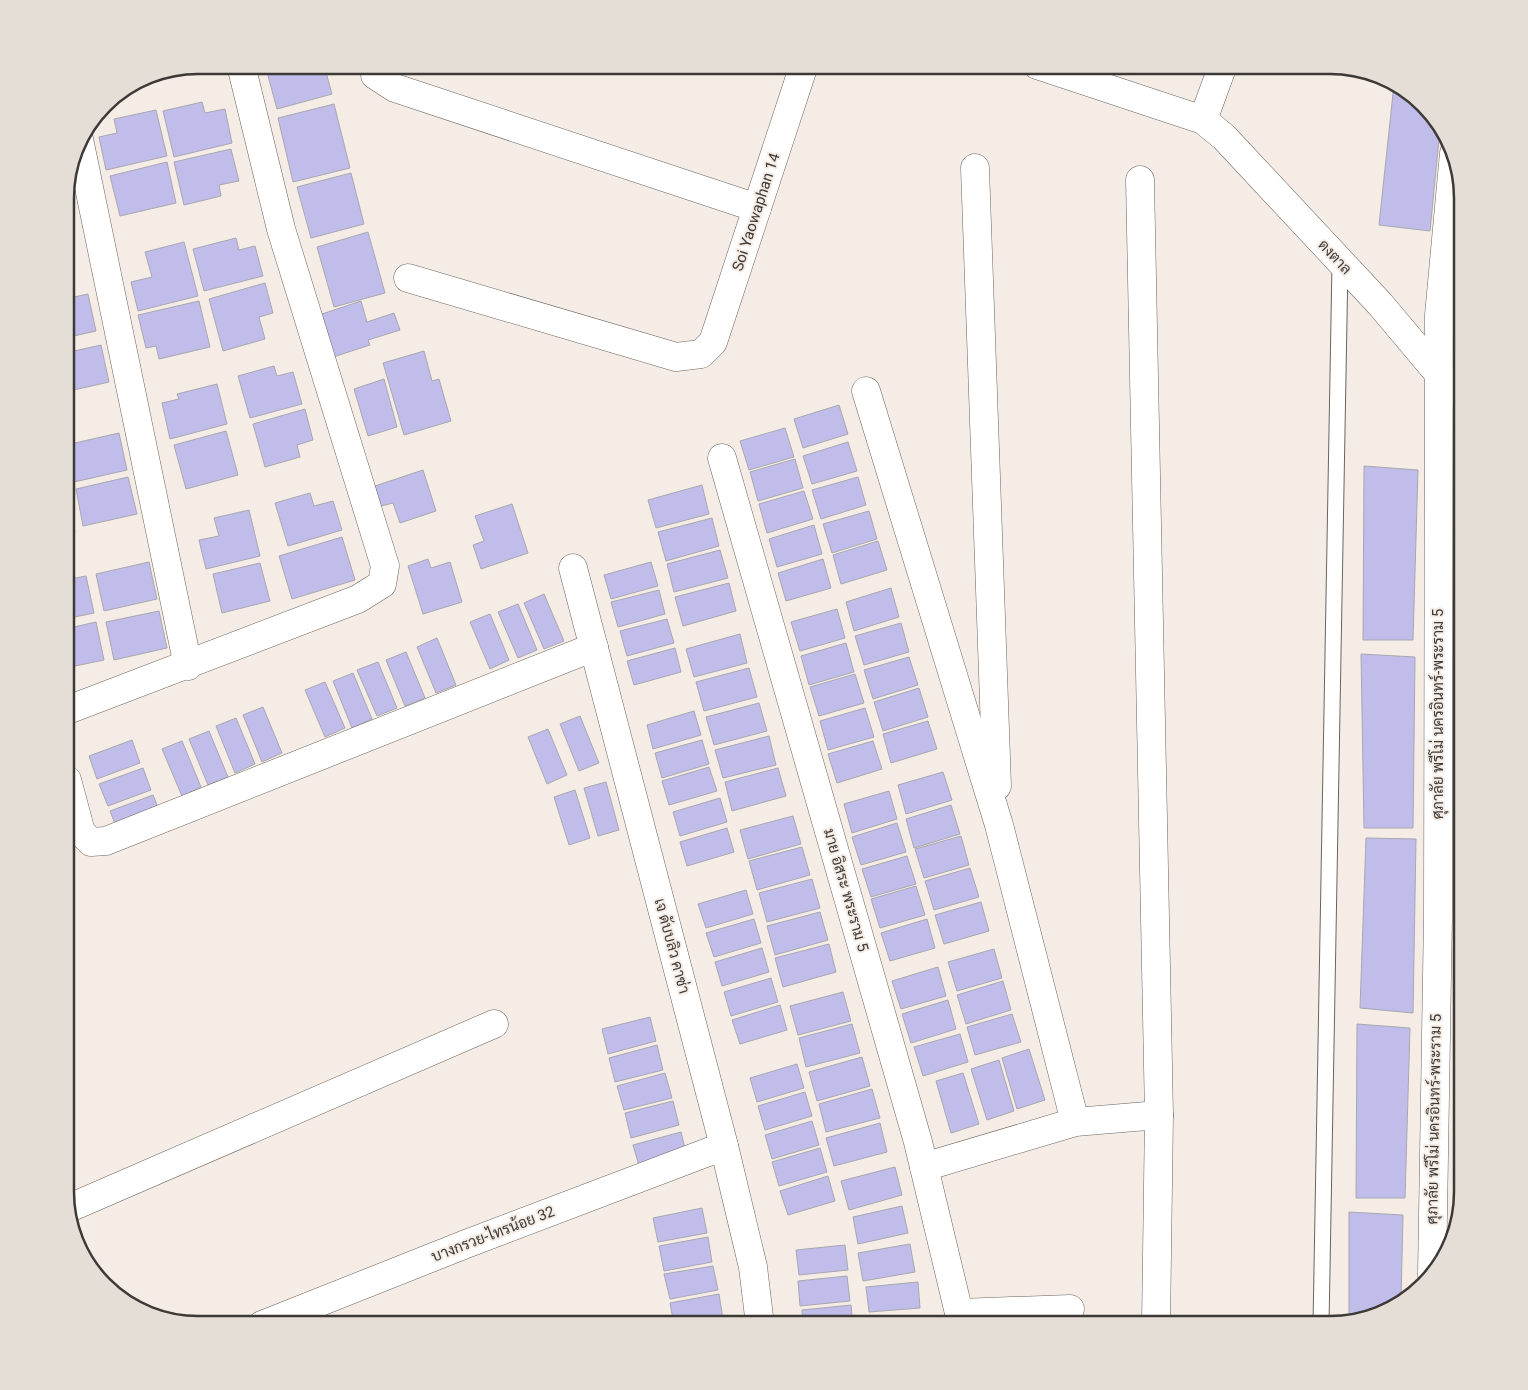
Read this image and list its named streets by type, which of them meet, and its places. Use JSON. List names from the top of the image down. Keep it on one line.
{"streets":{"street":["Soi Yaowaphan 14","ดงตาล","ศุภาลัย พรีโม่ นครอินทร์-พระราม 5","มาย อิสระ พระราม 5","เจ ดับบลิว คาซ่า","บางกรวย-ไทรน้อย 32"]},"crossings":[["ดงตาล","ศุภาลัย พรีโม่ นครอินทร์-พระราม 5"],["เจ ดับบลิว คาซ่า","บางกรวย-ไทรน้อย 32"]]}
